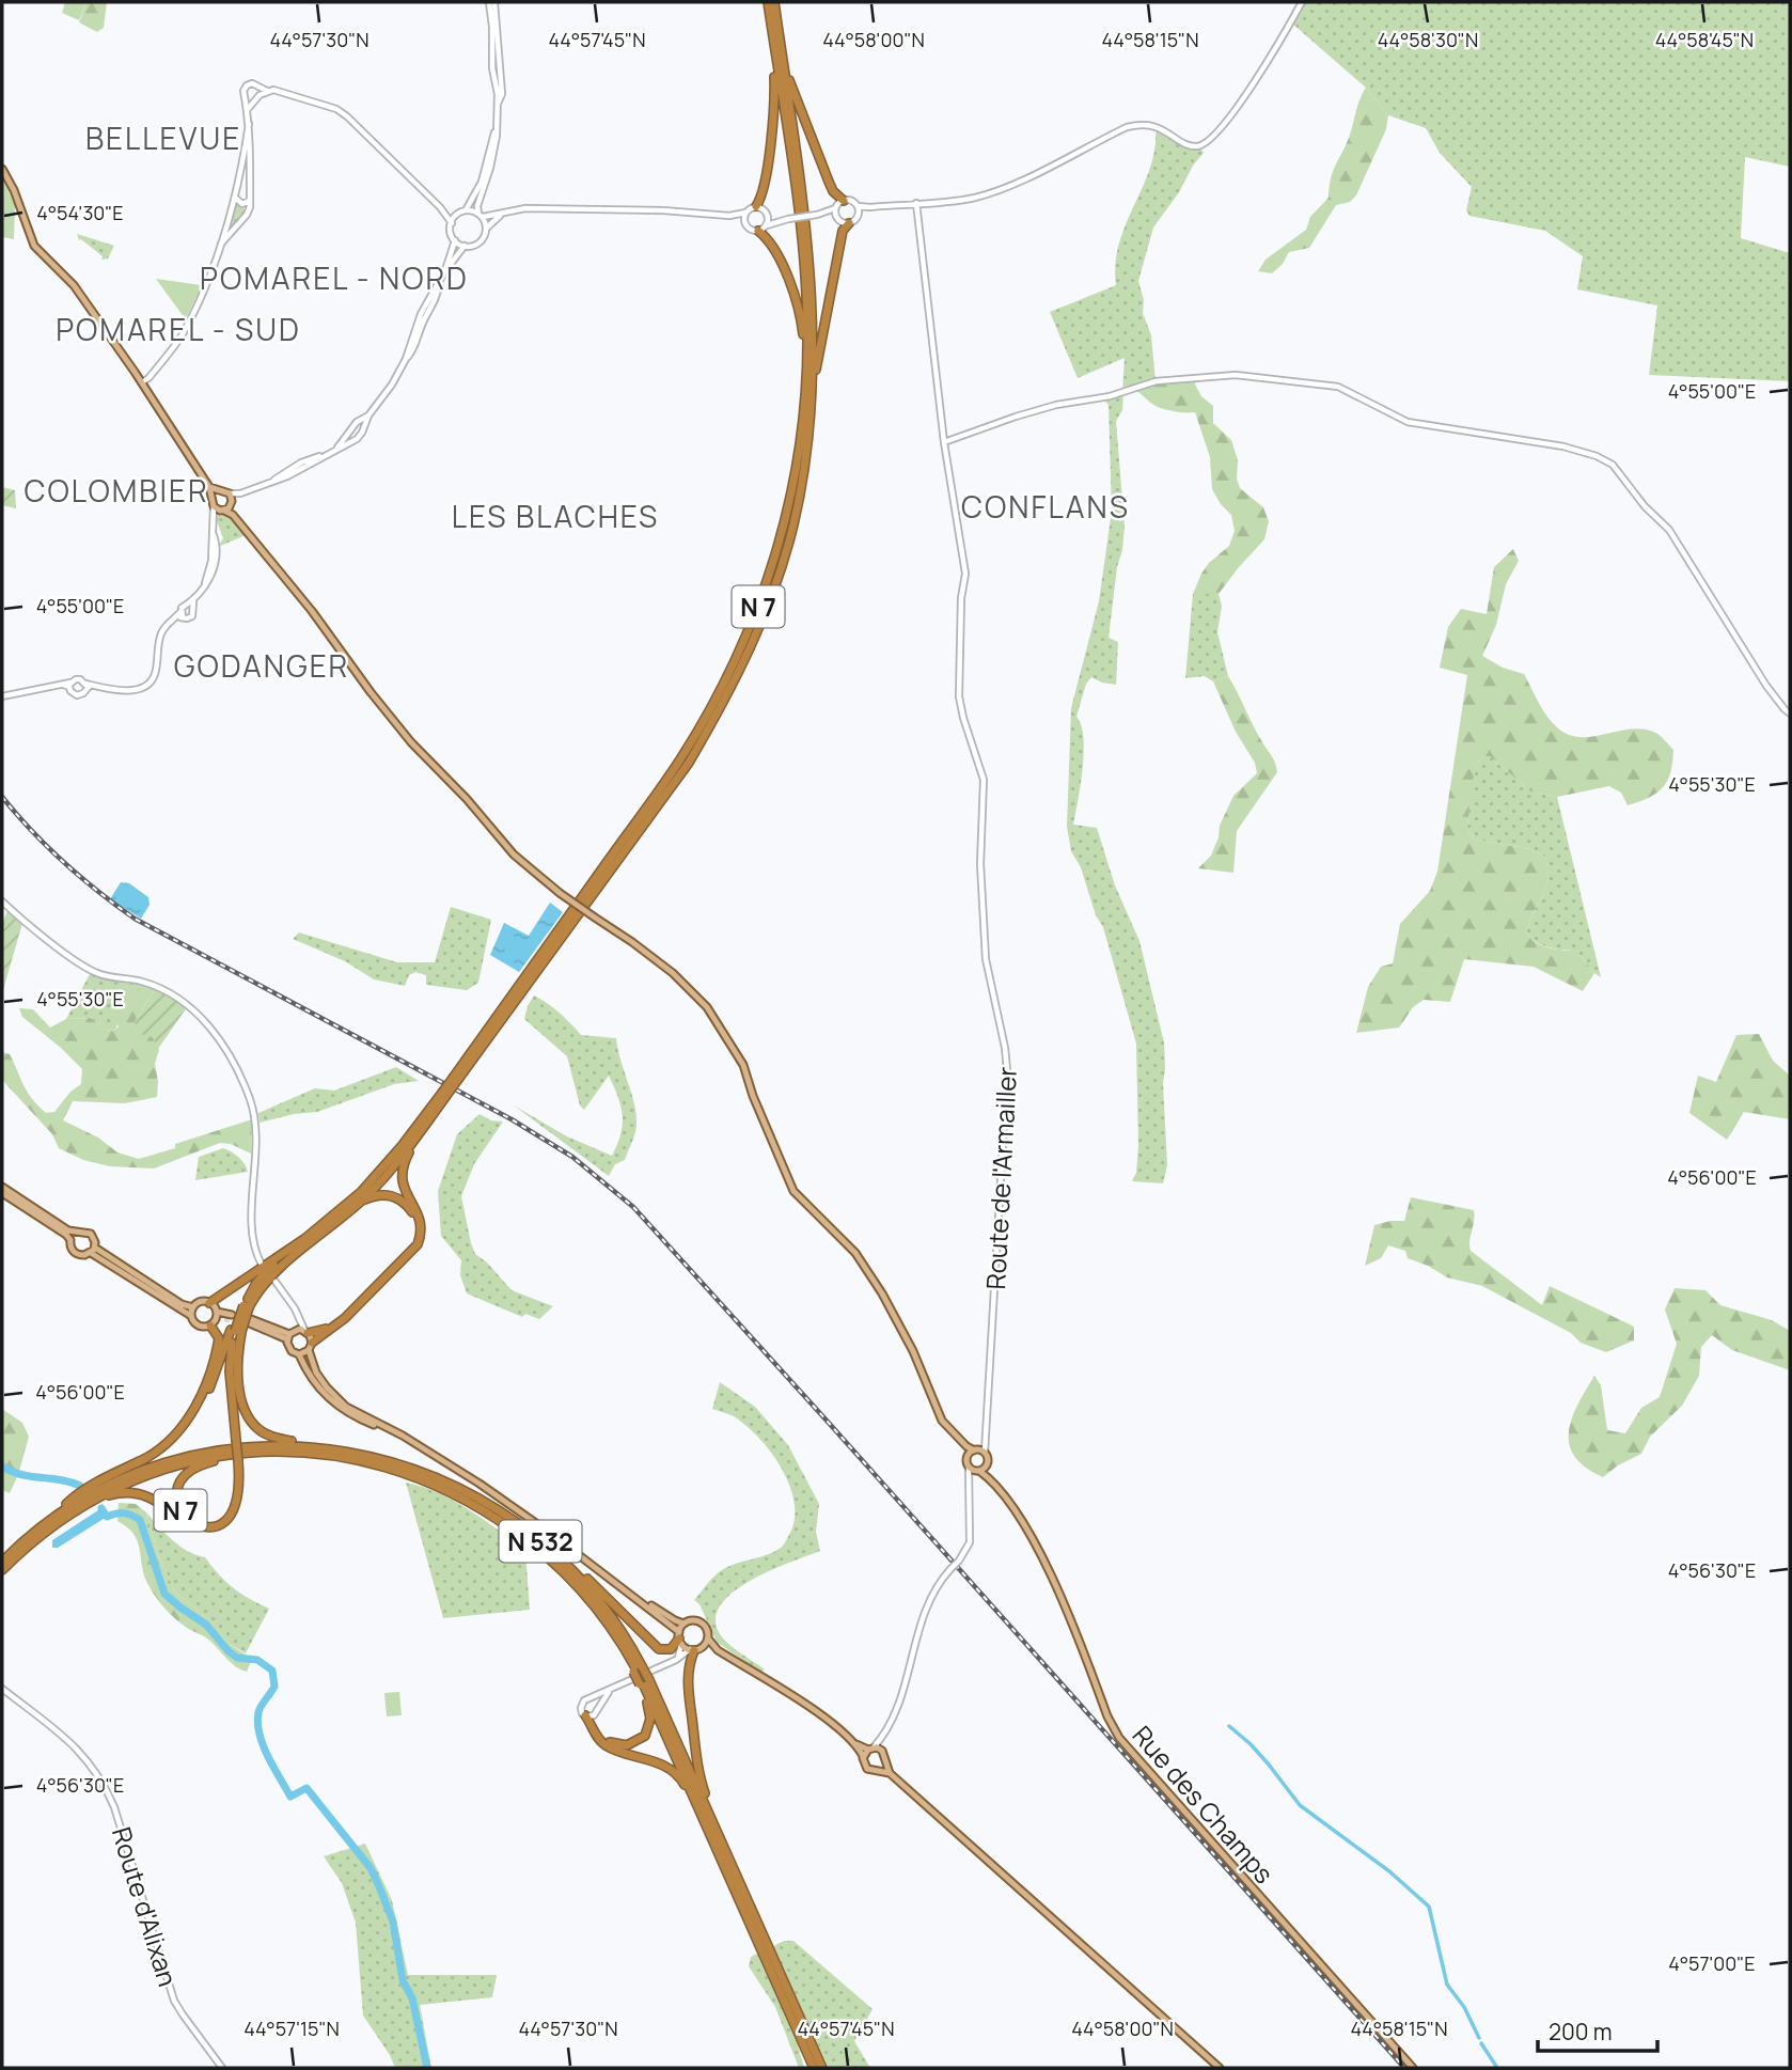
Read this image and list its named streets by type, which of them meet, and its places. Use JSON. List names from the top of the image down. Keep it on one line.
{"streets":{"highway":["N 7","N 532"],"main road":["Rue des Champs"],"street":["Route de l'Armailler","Route d'Alixan"]},"crossings":[["N 7","N 532"]],"districts":["BELLEVUE","POMAREL - NORD","POMAREL - SUD","COLOMBIER","CONFLANS","LES BLACHES","GODANGER"],"scale_bar":"200 m","coordinates":["44°57'30\"N","44°57'45\"N","44°58'00\"N","44°58'15\"N","44°58'30\"N","44°58'45\"N","4°54'30\"E","4°55'00\"E","4°55'30\"E","4°56'00\"E","4°56'30\"E","4°57'00\"E","44°57'15\"N"]}
